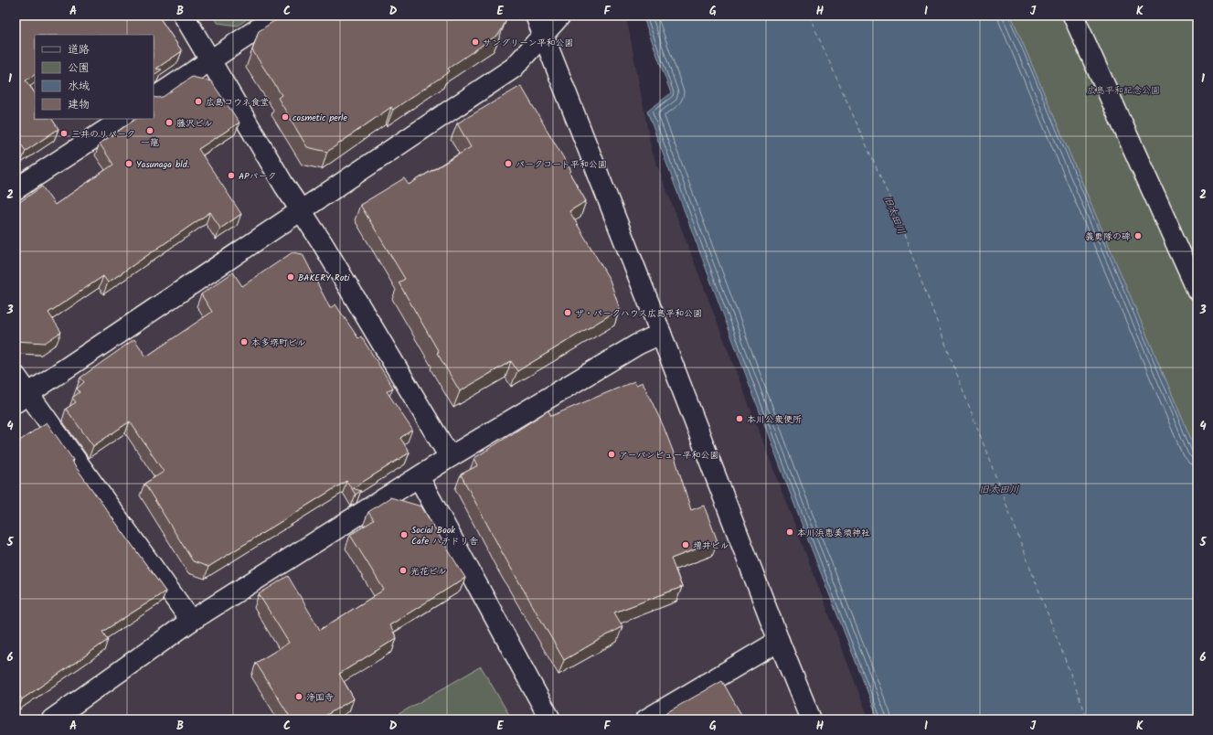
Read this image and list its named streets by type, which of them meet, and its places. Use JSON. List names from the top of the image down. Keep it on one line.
{"water":["旧太田川"],"parks":["広島平和記念公園"],"places":["サングリーン平和公園","広島コウネ食堂","cosmetic perle","藤沢ビル","一龍","三井のリパーク","Yasunaga bld.","パークコート平和公園","APパーク","義勇隊の碑","BAKERY Roti","ザ・パークハウス広島平和公園","本多堺町ビル","本川公衆便所","アーバンビュー平和公園","本川浜恵美須神社","Social Book Cafe ハチドリ舎","増井ビル","光花ビル","浄国寺"],"legend":["道路","公園","水域","建物"],"grid":{"columns":["A","B","C","D","E","F","G","H","I","J","K"],"rows":["1","2","3","4","5","6"]}}
